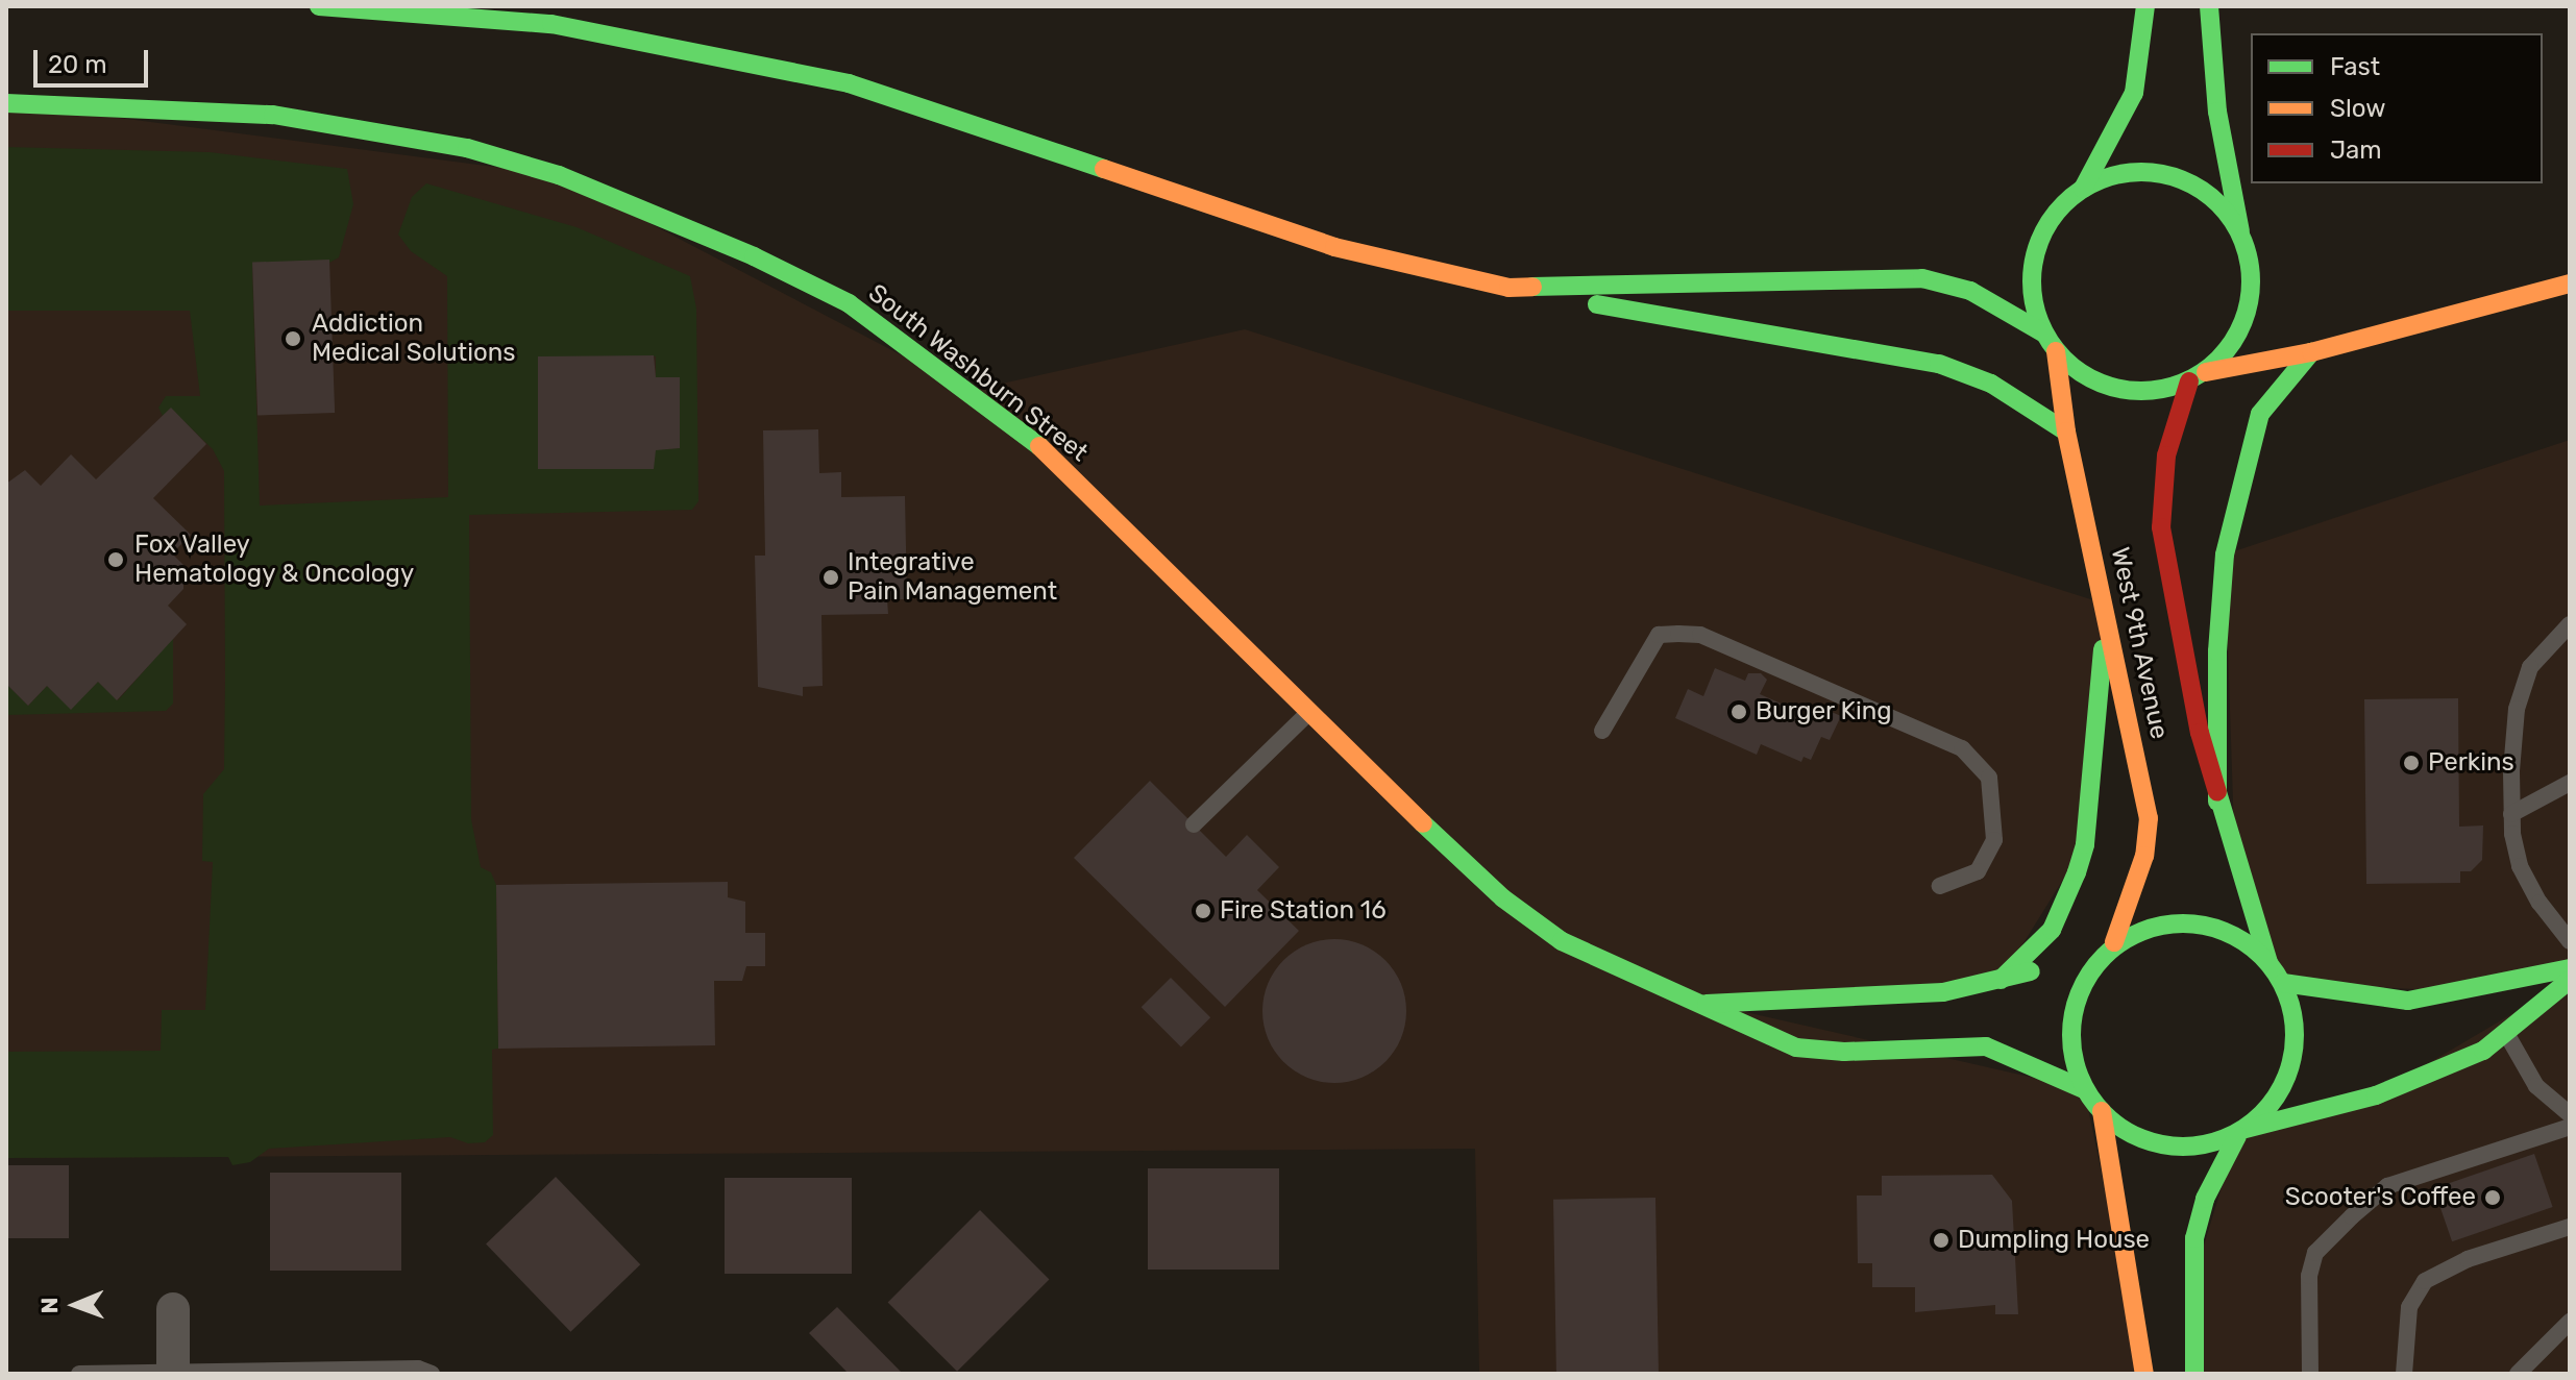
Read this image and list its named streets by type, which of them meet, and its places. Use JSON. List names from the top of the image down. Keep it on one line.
{"streets":{"main road":["South Washburn Street","West 9th Avenue"]},"crossings":[["South Washburn Street","West 9th Avenue"]],"places":["Addiction Medical Solutions","Fox Valley Hematology & Oncology","Integrative Pain Management","Burger King","Perkins","Fire Station 16","Scooter's Coffee","Dumpling House"],"legend":["Fast","Slow","Jam"],"scale_bar":"20 m","north":"left"}
